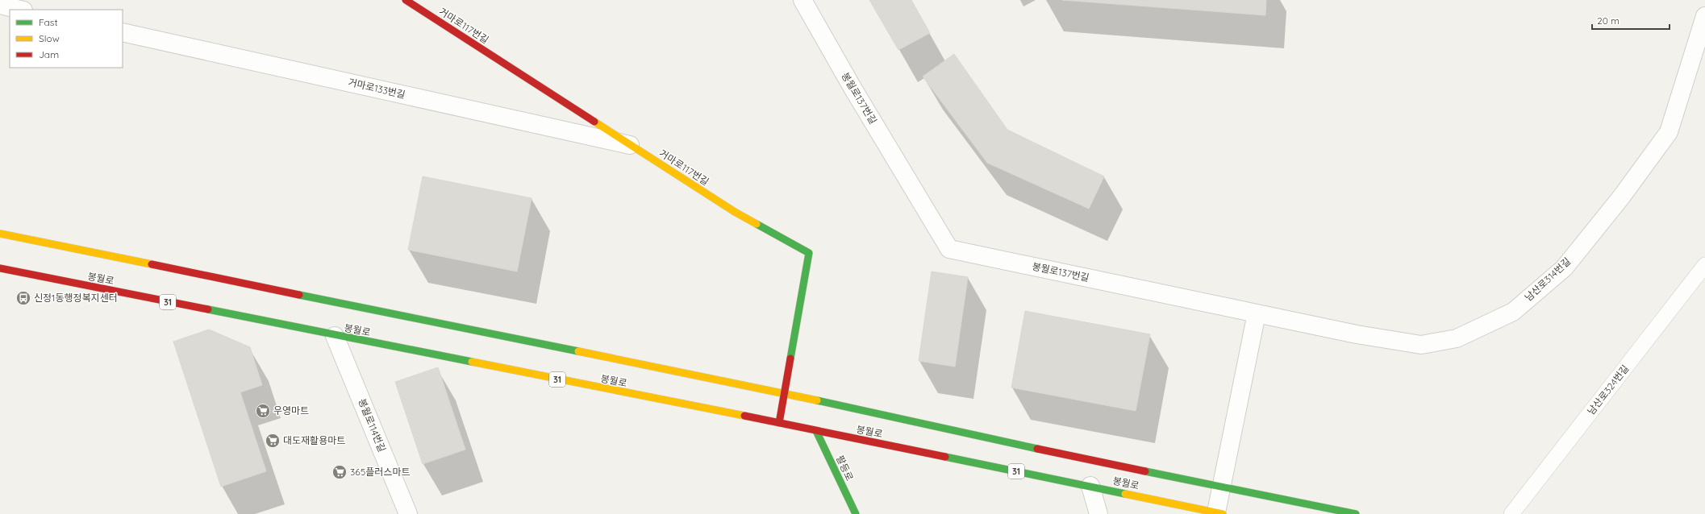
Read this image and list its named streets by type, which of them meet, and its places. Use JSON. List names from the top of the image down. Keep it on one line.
{"streets":{"main road":["거마로117번길","봉월로","31","팔등로"],"street":["거마로133번길","봉월로137번길","남산로314번길","봉월로114번길"],"lane":["남산로324번길"]},"crossings":[["거마로117번길","거마로133번길"],["거마로117번길","봉월로"],["봉월로137번길","남산로314번길"],["봉월로","봉월로114번길"],["봉월로","팔등로"]],"places":{"bus stop":["신정1동행정복지센터"],"supermarket":["우영마트","대도재활용마트","365플러스마트"]},"legend":["Fast","Slow","Jam"],"scale_bar":"20 m"}
